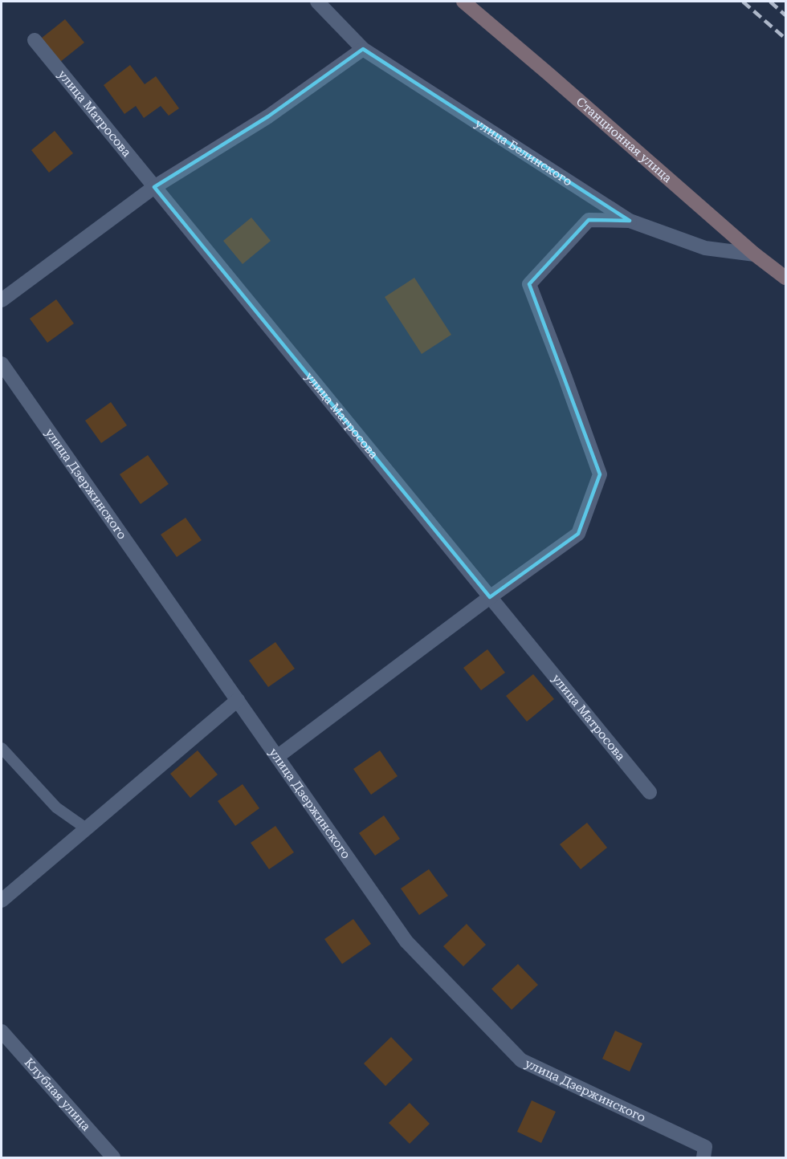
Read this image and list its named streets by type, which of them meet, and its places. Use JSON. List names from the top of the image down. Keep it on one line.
{"streets":{"main road":["Станционная улица"],"street":["улица Матросова","улица Белинского","улица Дзержинского","Клубная улица"]},"crossings":[["Станционная улица","улица Белинского"]]}
